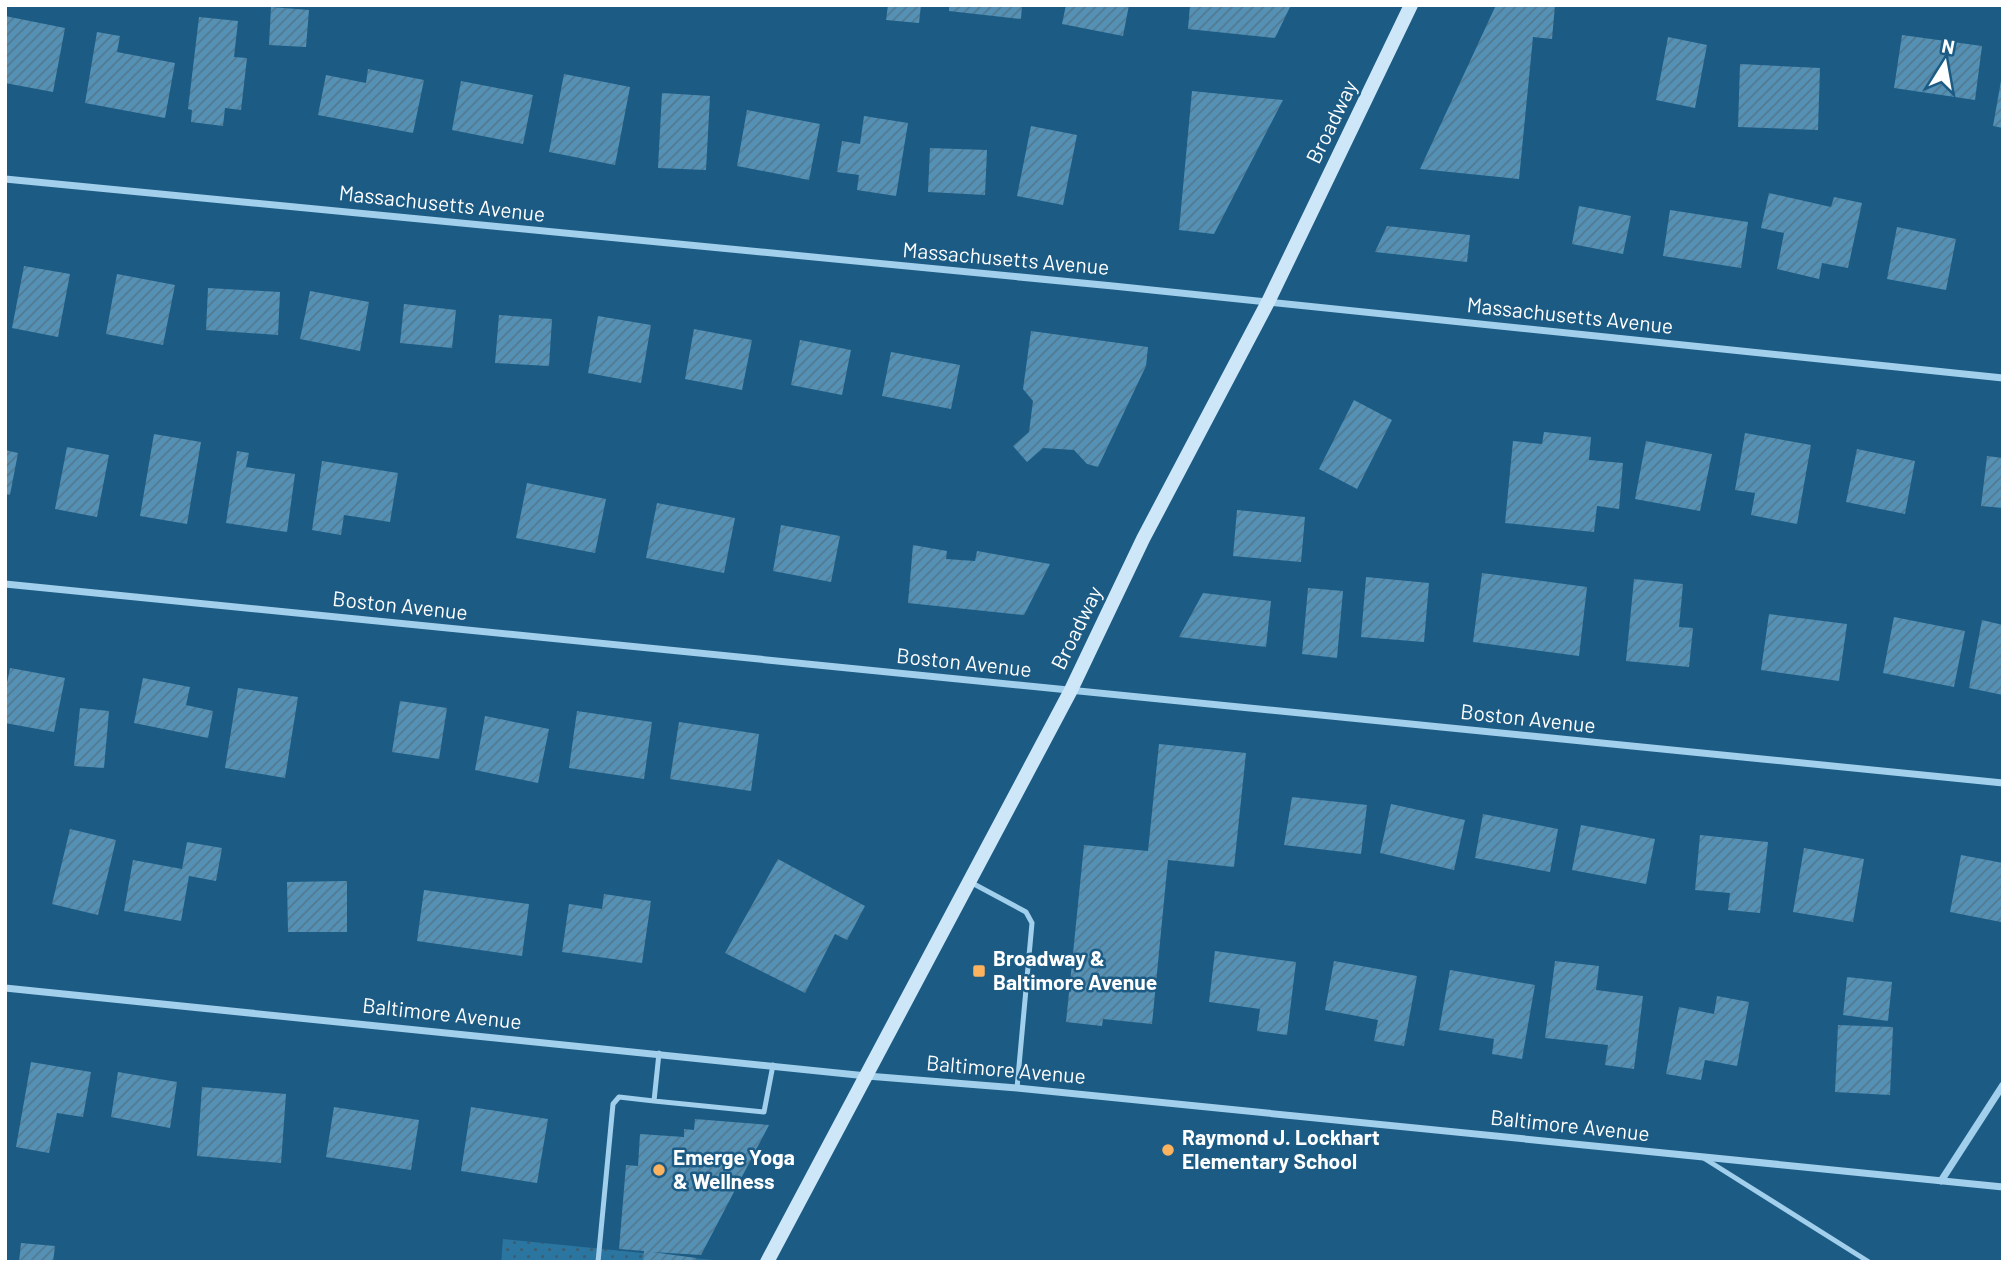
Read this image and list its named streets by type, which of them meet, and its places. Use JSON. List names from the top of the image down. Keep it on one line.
{"streets":{"main road":["Broadway"],"street":["Massachusetts Avenue","Boston Avenue","Baltimore Avenue"]},"crossings":[["Broadway","Massachusetts Avenue"],["Broadway","Boston Avenue"],["Broadway","Baltimore Avenue"]],"places":{"transit":["Broadway & Baltimore Avenue"],"other":["Raymond J. Lockhart Elementary School","Emerge Yoga & Wellness"]},"north":"top"}
